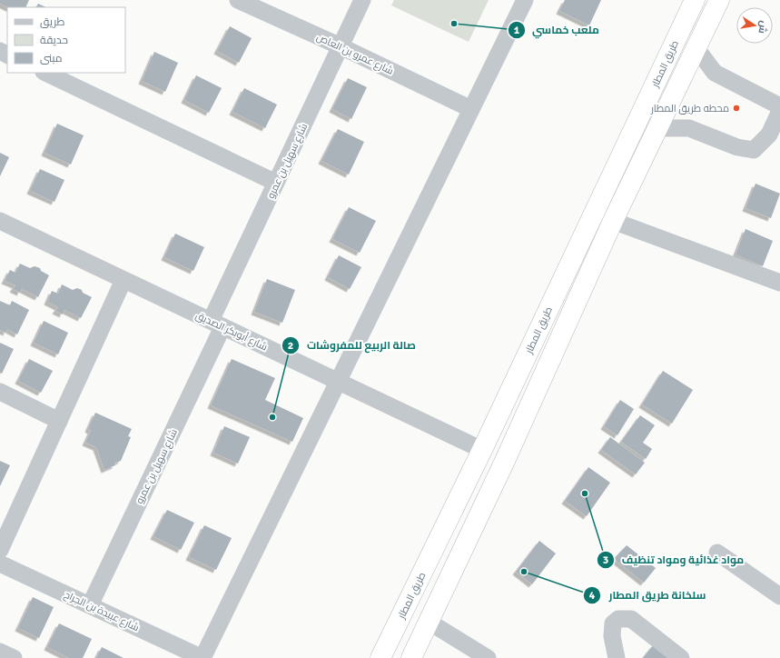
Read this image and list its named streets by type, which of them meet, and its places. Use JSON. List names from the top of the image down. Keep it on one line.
{"streets":{"highway":["طريق المطار"],"street":["شارع عمرو بن العاص","شارع سهيل بن عمرو","شارع أبوبكر الصديق","شارع عبيدة بن الجراح"]},"crossings":[["شارع عمرو بن العاص","شارع سهيل بن عمرو"],["طريق المطار","شارع أبوبكر الصديق"],["شارع سهيل بن عمرو","شارع أبوبكر الصديق"],["شارع سهيل بن عمرو","شارع عبيدة بن الجراح"]],"places":["ملعب خماسي","محطه طريق المطار","صالة الربيع للمفروشات","مواد غذائية ومواد تنظيف","سلخانة طريق المطار"],"legend":["طريق","حديقة","مبنى"],"north":"right"}
